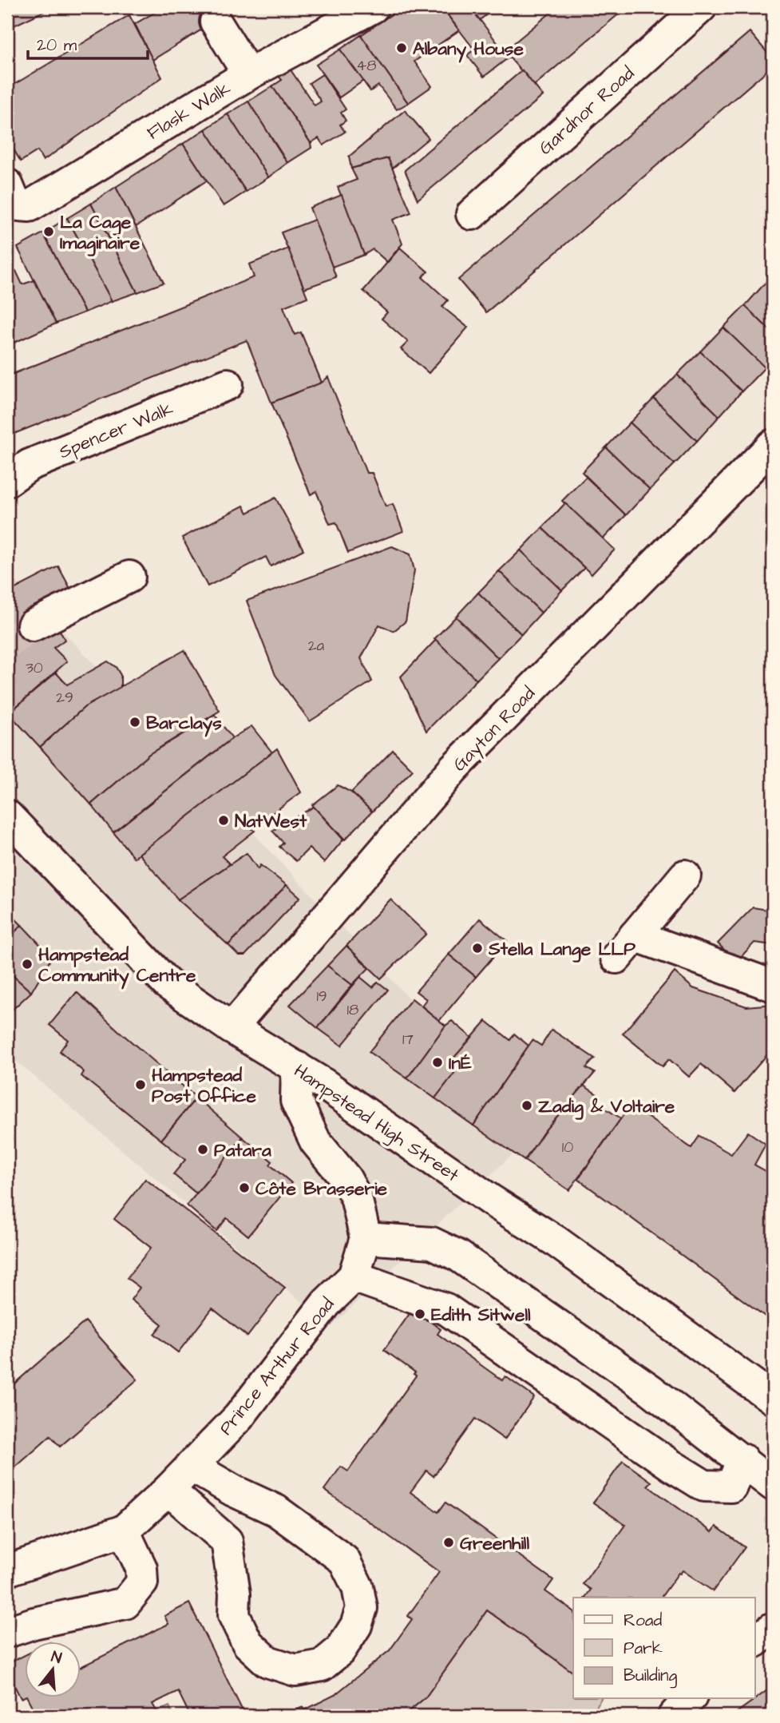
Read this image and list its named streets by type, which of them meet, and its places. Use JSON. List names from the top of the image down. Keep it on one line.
{"streets":{"street":["Flask Walk","Gardnor Road","Spencer Walk","Gayton Road","Hampstead High Street","Prince Arthur Road"]},"crossings":[["Gayton Road","Hampstead High Street"]],"places":["Albany House","La Cage Imaginaire","Barclays","NatWest","Stella Lange LLP","Hampstead Community Centre","InÉ","Hampstead Post Office","Zadig & Voltaire","Patara","Côte Brasserie","Edith Sitwell","Greenhill"],"house_numbers":["48","2a","30","29","19","18","17","10"],"legend":["Road","Park","Building"],"scale_bar":"20 m","north":"top"}
